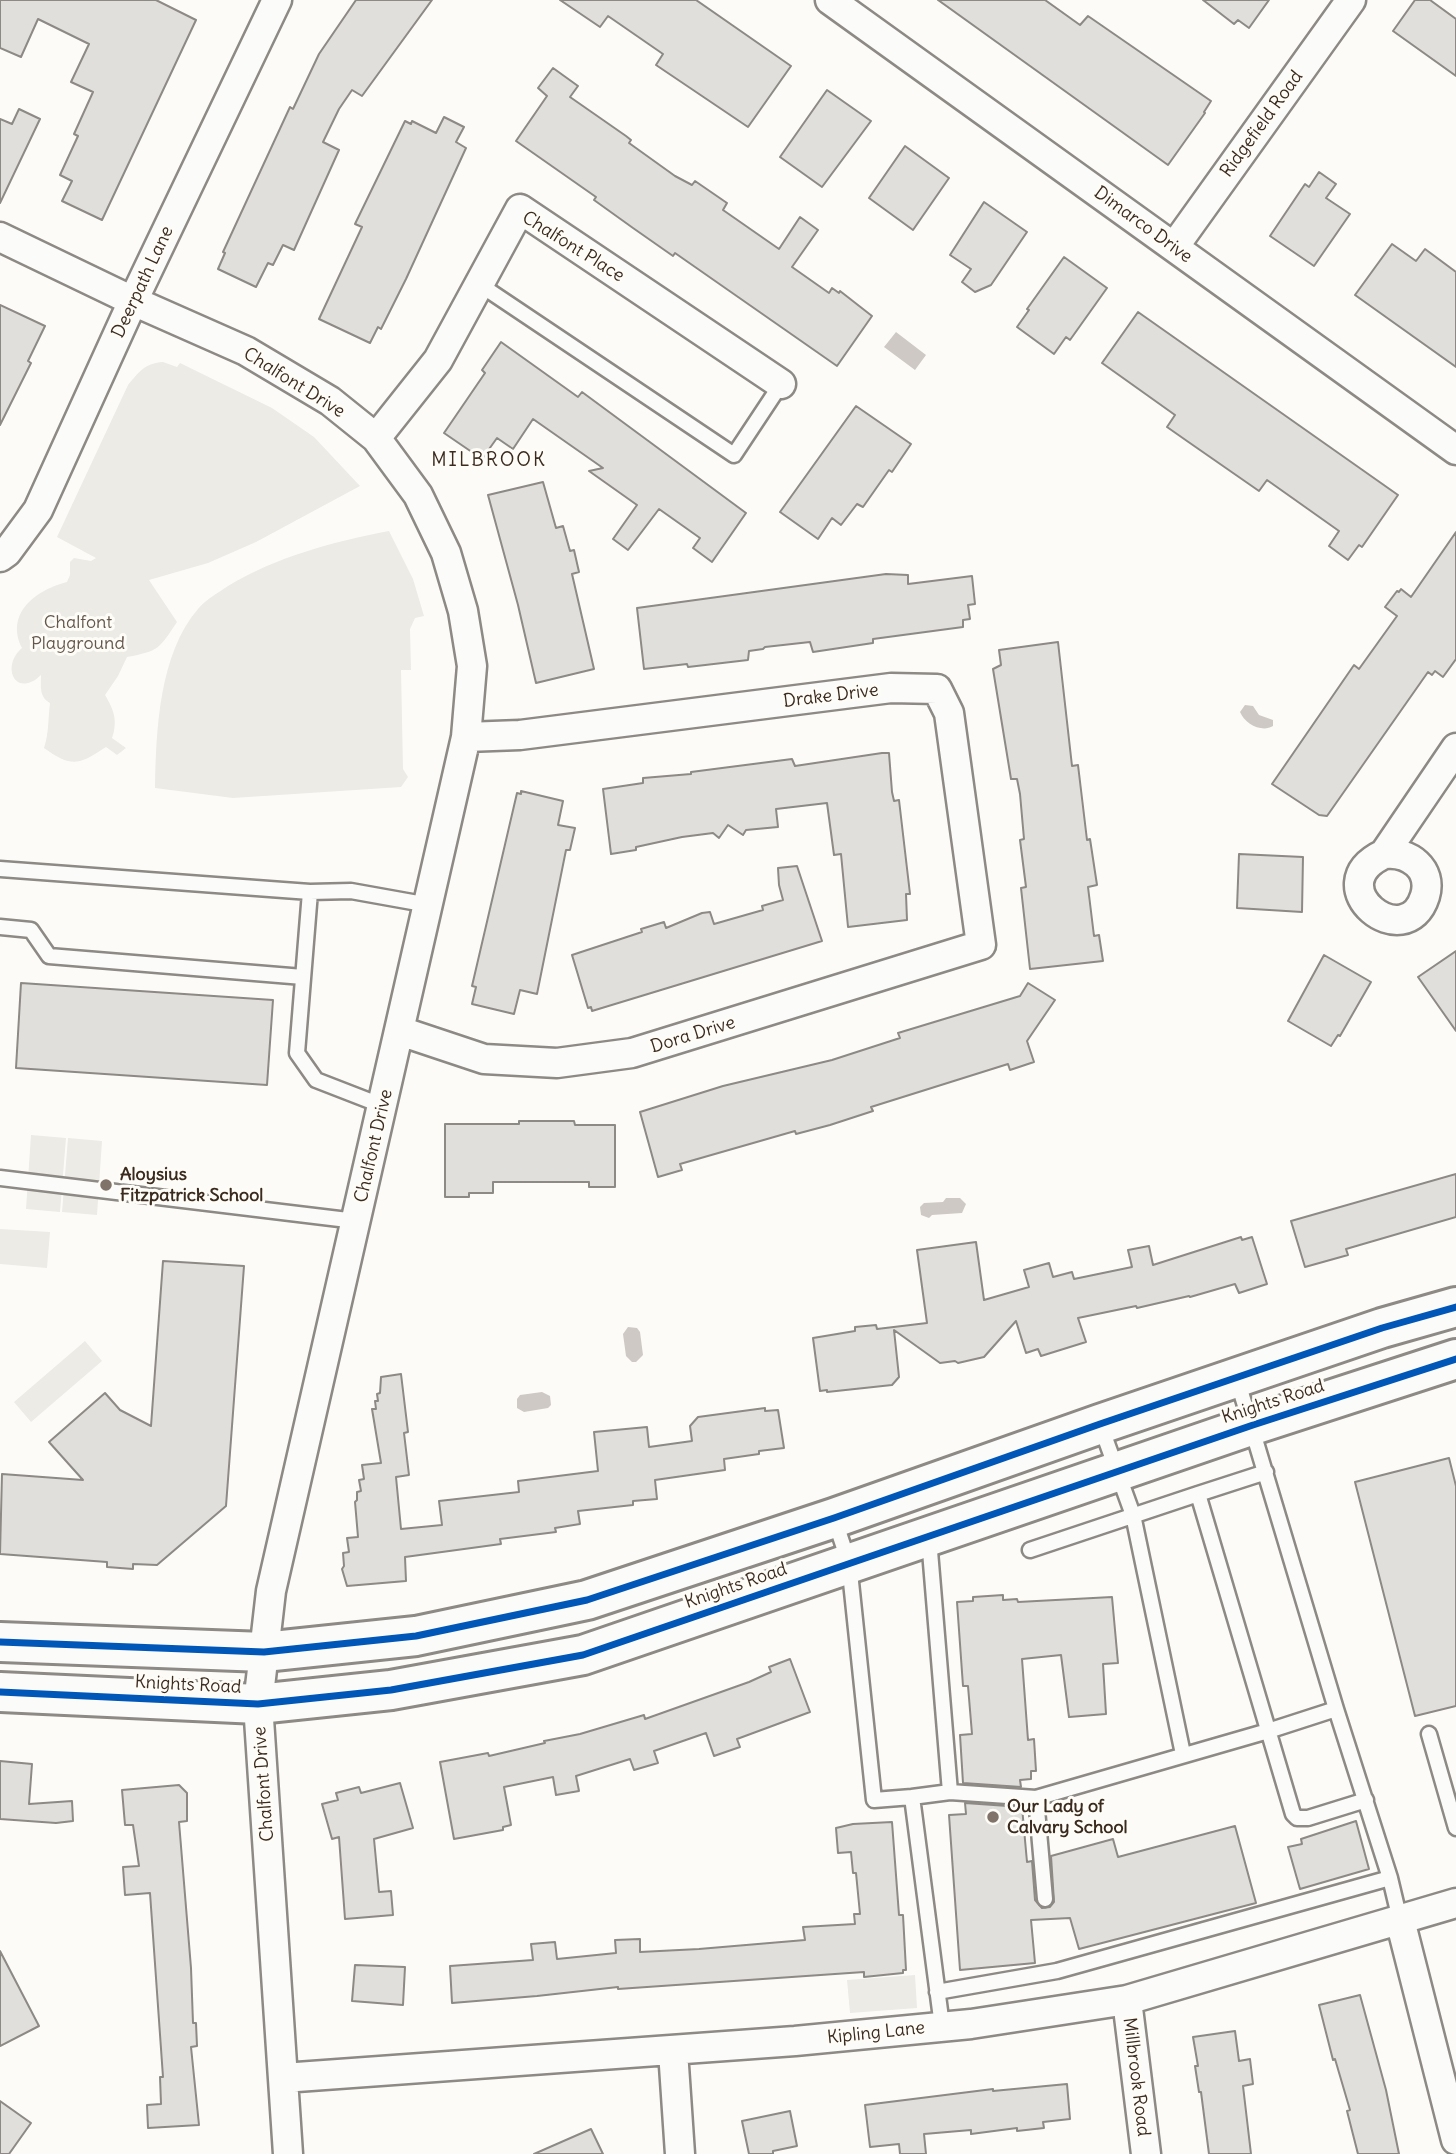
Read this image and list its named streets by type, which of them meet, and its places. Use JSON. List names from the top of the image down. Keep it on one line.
{"streets":{"main road":["Knights Road"],"street":["Ridgefield Road","Dimarco Drive","Chalfont Place","Deerpath Lane","Chalfont Drive","Drake Drive","Dora Drive","Kipling Lane","Millbrook Road"]},"crossings":[["Ridgefield Road","Dimarco Drive"],["Chalfont Place","Chalfont Drive"],["Deerpath Lane","Chalfont Drive"],["Chalfont Drive","Drake Drive"],["Chalfont Drive","Dora Drive"],["Chalfont Drive","Knights Road"],["Chalfont Drive","Kipling Lane"],["Drake Drive","Dora Drive"],["Kipling Lane","Millbrook Road"]],"districts":["MILBROOK"],"parks":["Chalfont Playground"],"places":["Aloysius Fitzpatrick School","Our Lady of Calvary School"]}
